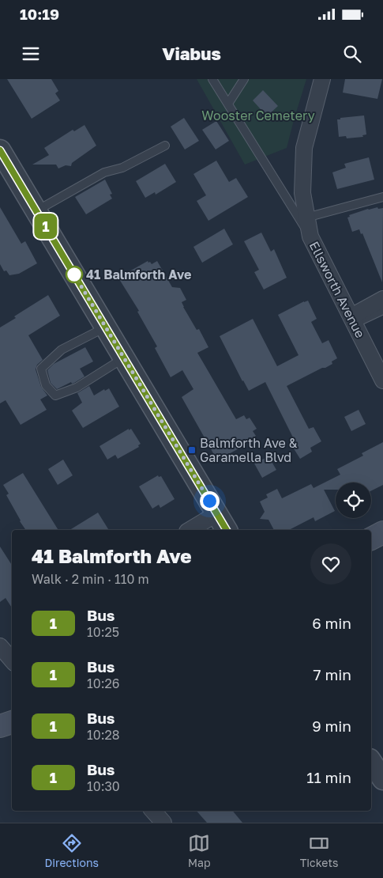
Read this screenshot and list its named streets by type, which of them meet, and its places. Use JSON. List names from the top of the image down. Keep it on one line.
{"streets":{"street":["Ellsworth Avenue"]},"parks":["Wooster Cemetery"],"places":{"other":["41 Balmforth Ave"],"transit":["Balmforth Ave & Garamella Blvd"]},"lines":["bus line 1"],"page":{"status":"10:19","header":"Viabus","on_map":"1","heading":["41 Balmforth Ave","Walk · 2 min · 110 m"],"list":[{"mark":"1","name":"Bus","note":"10:25","value":"6 min"},{"mark":"1","name":"Bus","note":"10:26","value":"7 min"},{"mark":"1","name":"Bus","note":"10:28","value":"9 min"},{"mark":"1","name":"Bus","note":"10:30","value":"11 min"}],"tabs":["Directions","Map","Tickets"]}}
